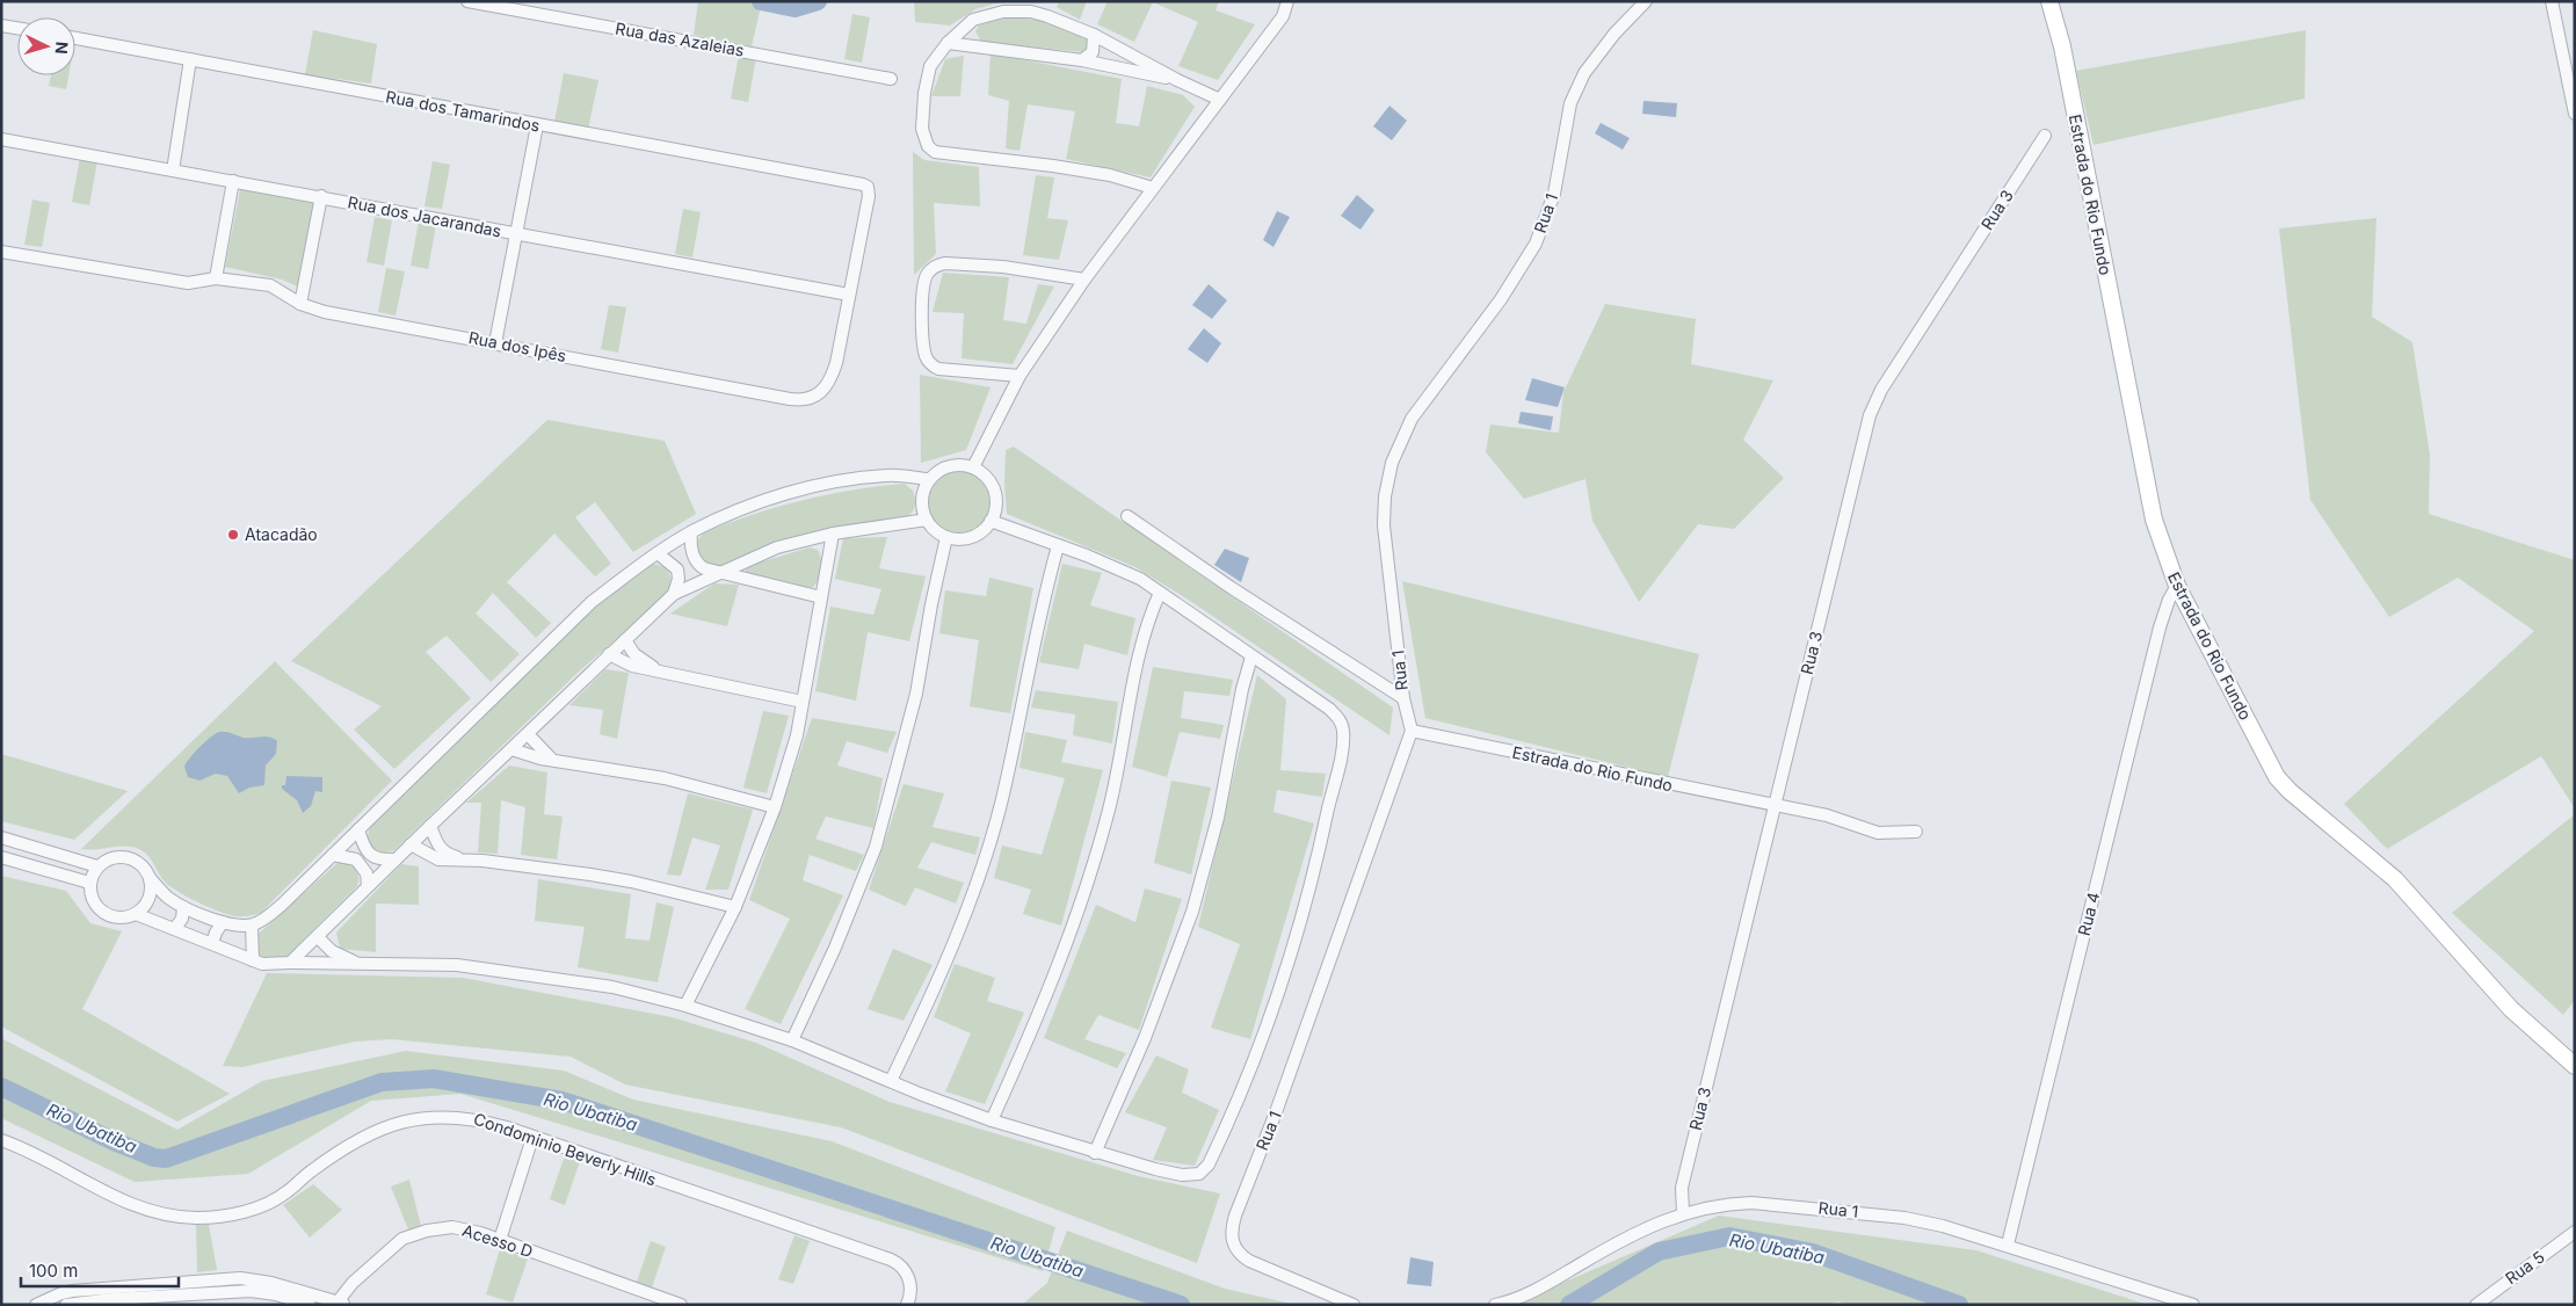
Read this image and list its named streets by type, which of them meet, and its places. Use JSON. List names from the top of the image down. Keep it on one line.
{"streets":{"street":["Rua das Azaleias","Rua dos Tamarindos","Estrada do Rio Fundo","Rua 3","Rua 1","Rua dos Jacarandas","Rua dos Ipês","Rua 4","Condominio Beverly Hills","Acesso D","Rua 5"]},"crossings":[["Rua dos Tamarindos","Rua dos Ipês"],["Estrada do Rio Fundo","Rua 3"],["Estrada do Rio Fundo","Rua 1"],["Estrada do Rio Fundo","Rua 4"],["Rua 3","Rua 1"],["Rua 1","Rua 4"],["Rua dos Jacarandas","Rua dos Ipês"]],"water":["Rio Ubatiba"],"places":["Atacadão"],"scale_bar":"100 m","north":"right"}
